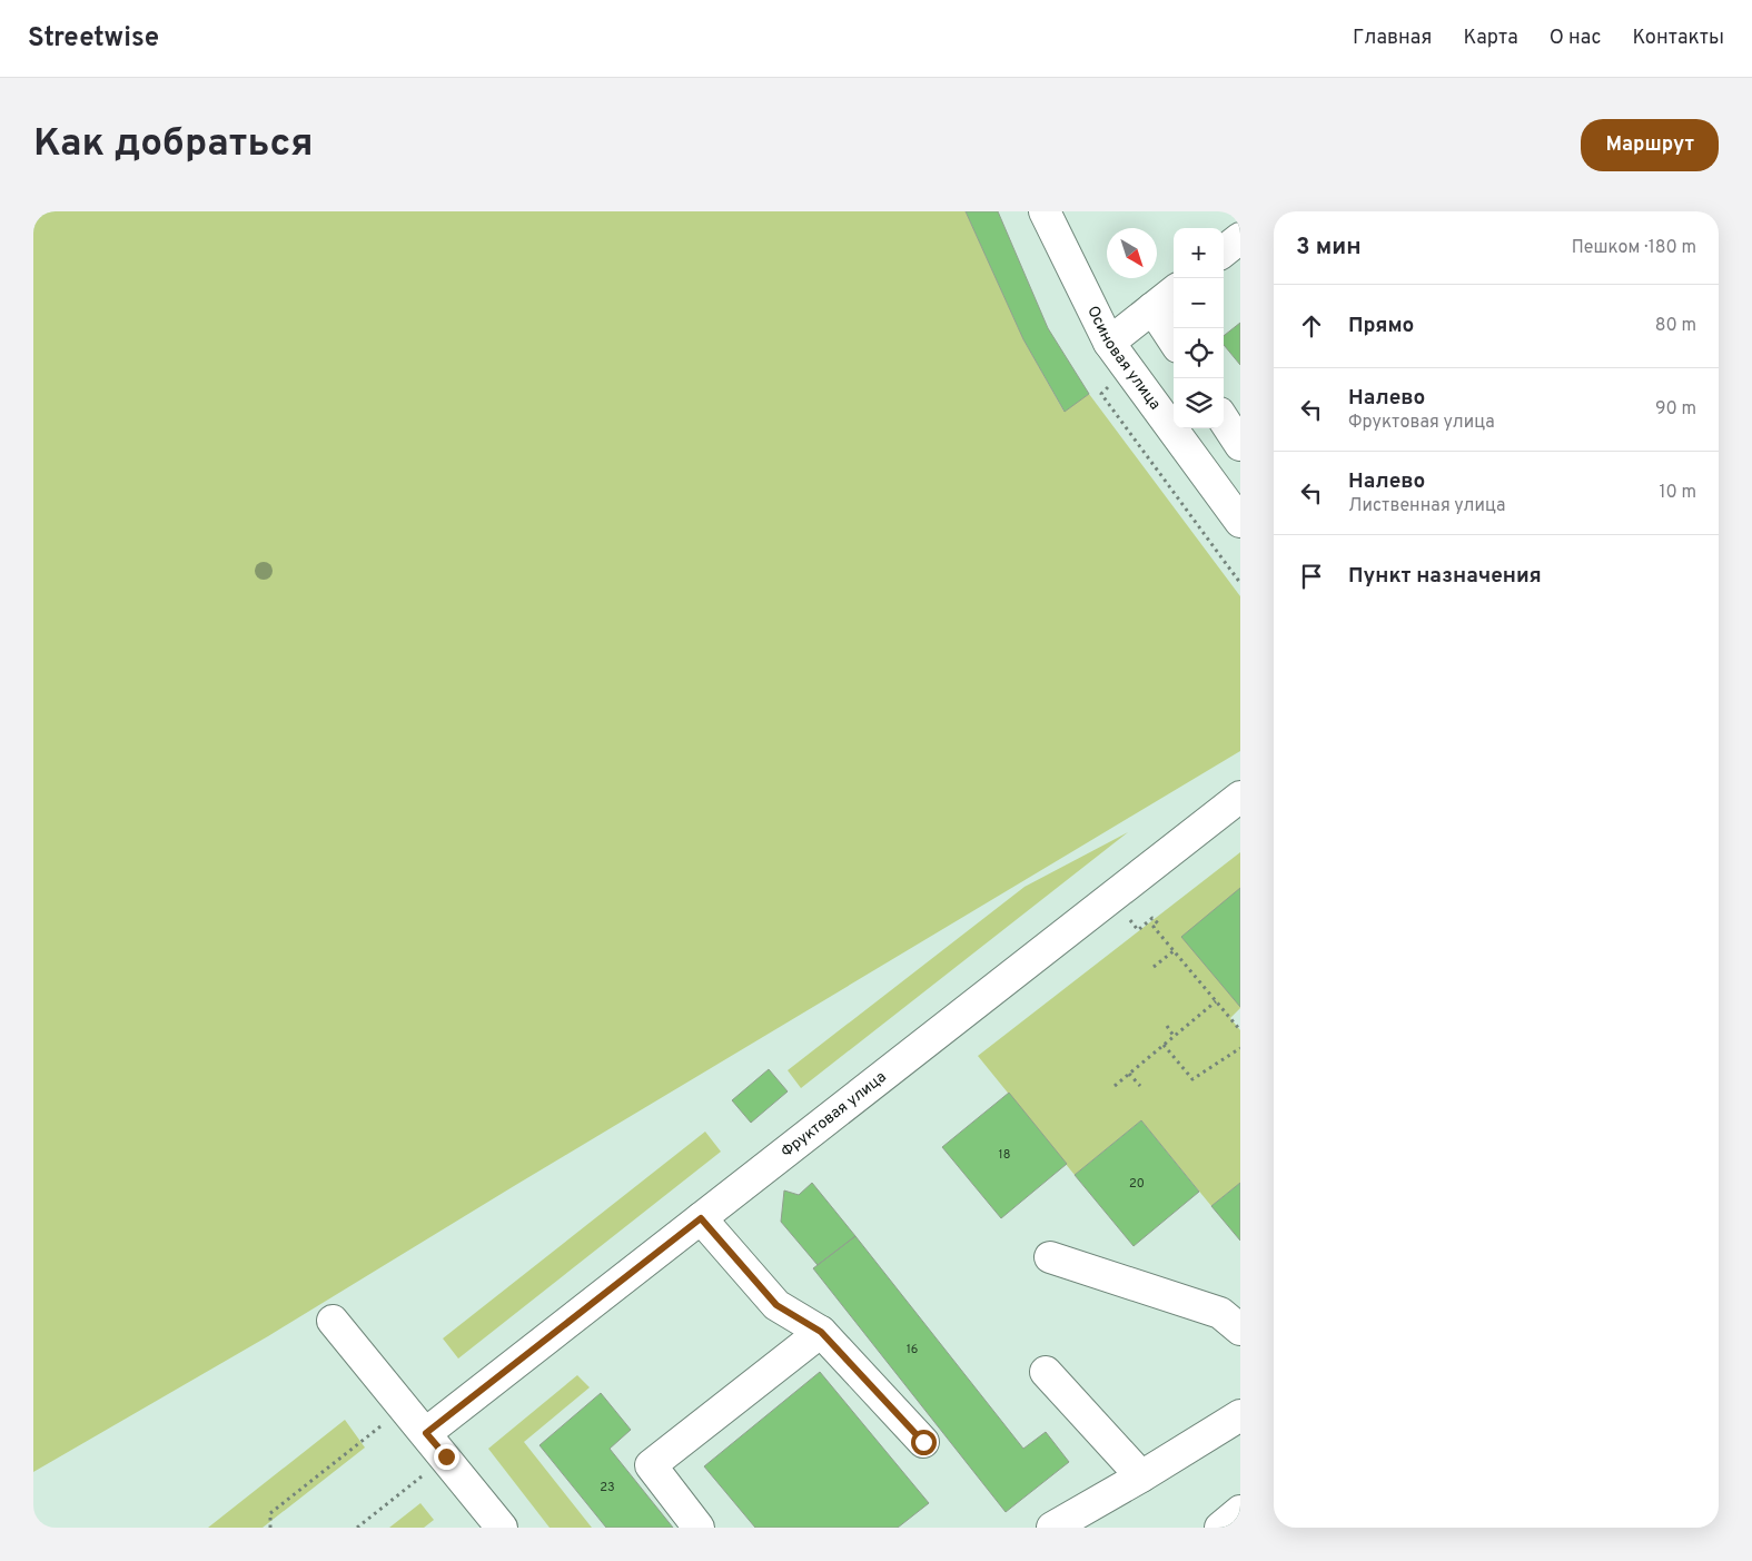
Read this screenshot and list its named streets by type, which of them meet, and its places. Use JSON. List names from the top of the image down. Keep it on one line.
{"streets":{"street":["Осиновая улица","Фруктовая улица"]},"house_numbers":["18","20","16","23"],"north":"bottom right","page":{"header":"Streetwise","nav":["Главная","Карта","О нас","Контакты"],"buttons":"Маршрут","title":"Как добраться","heading":["3 мин","Пешком · 180 m"],"map_buttons":["+","−"],"list":[["Прямо","80 m"],["Налево","Фруктовая улица","90 m"],["Налево","Лиственная улица","10 m"],"Пункт назначения"]}}
